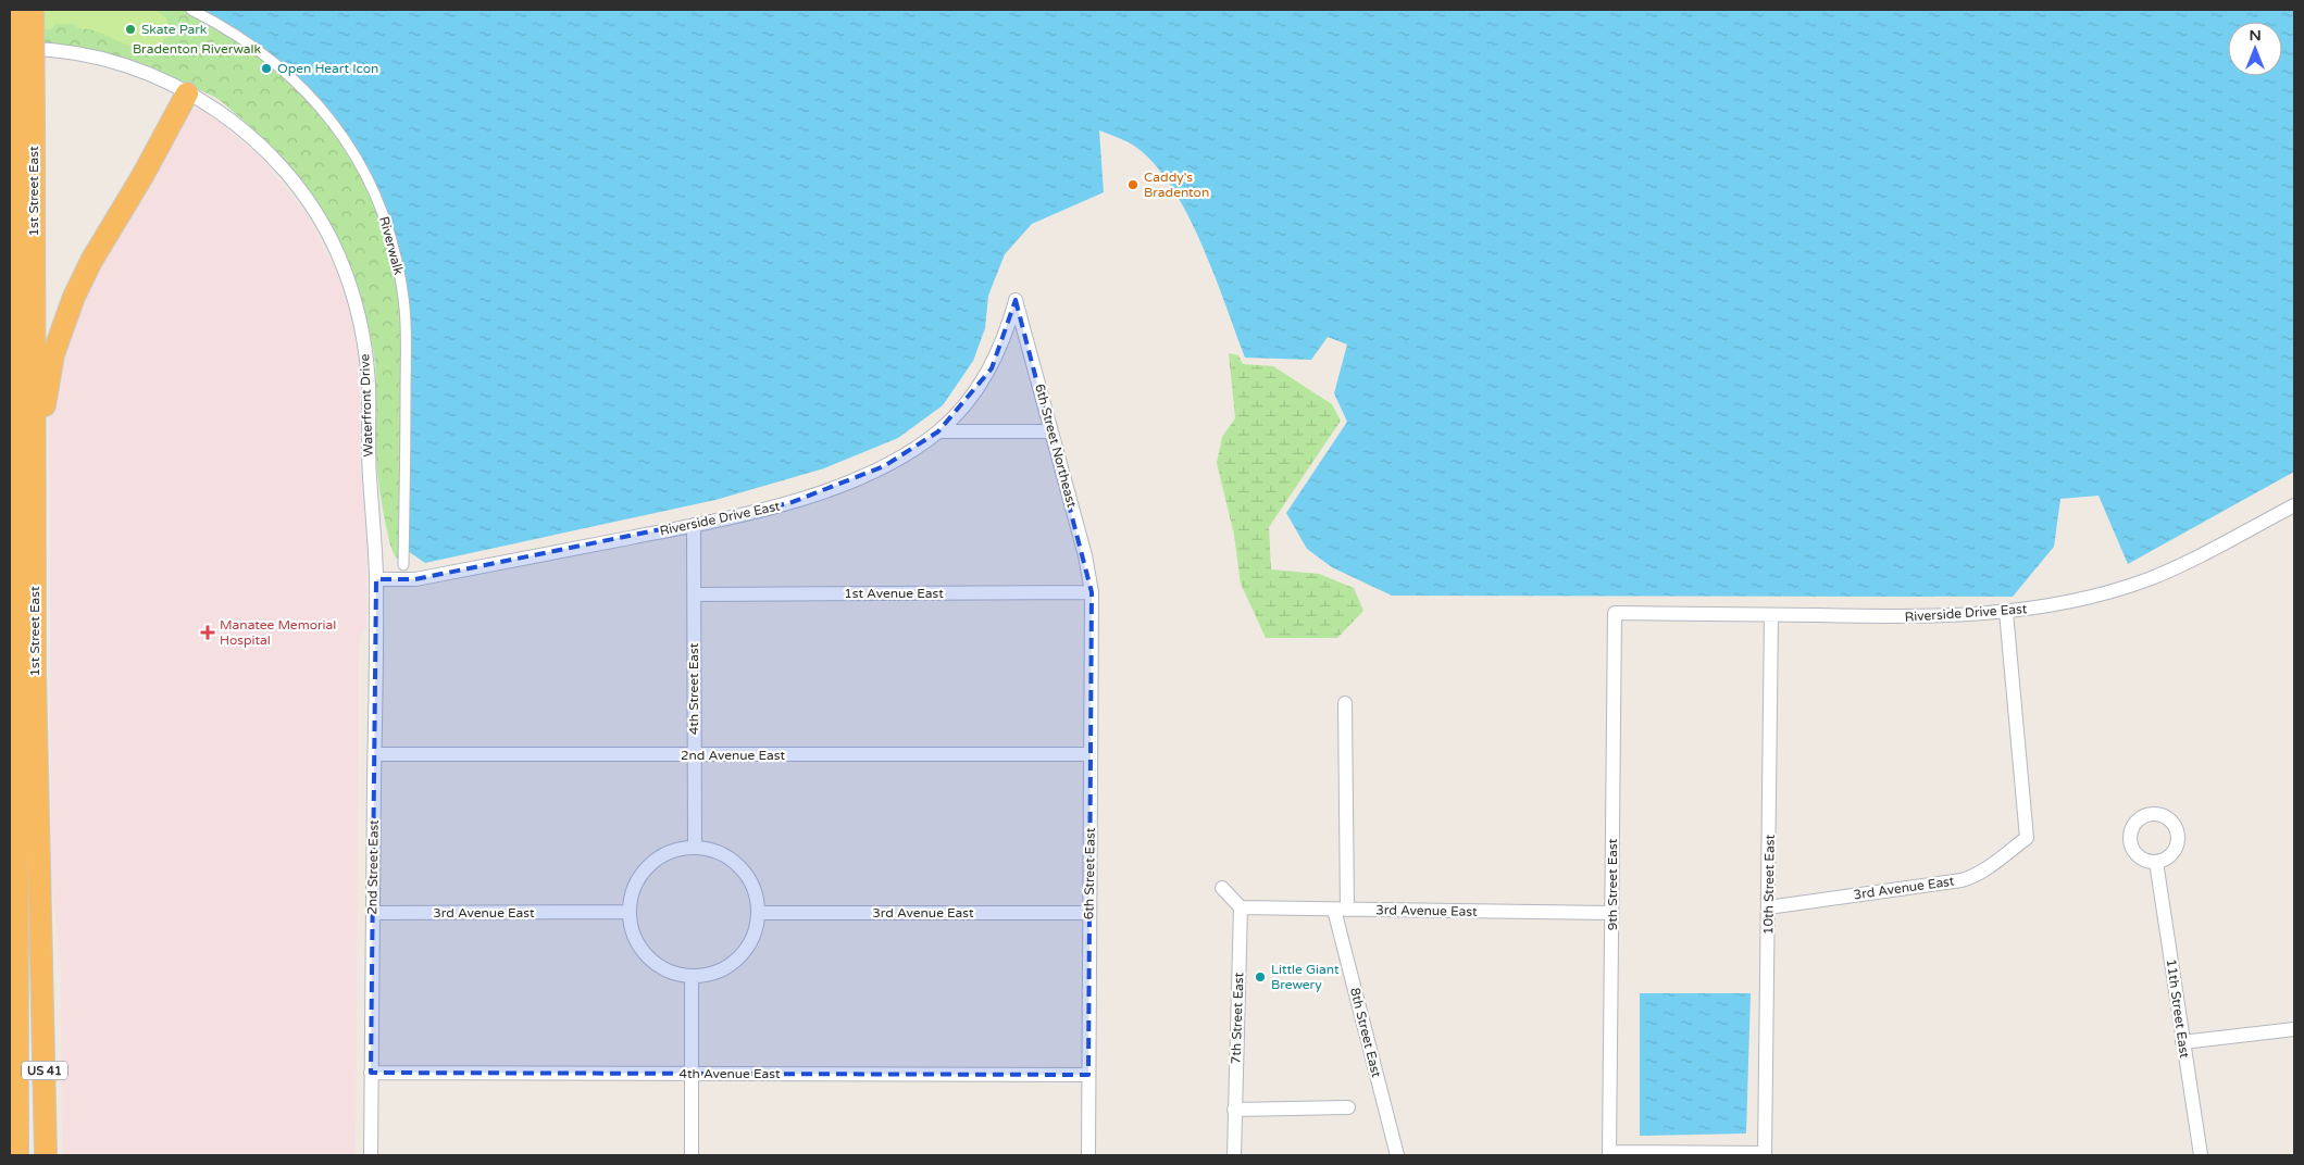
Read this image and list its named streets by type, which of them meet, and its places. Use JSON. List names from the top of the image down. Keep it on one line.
{"streets":{"highway":["1st Street East","US 41"],"street":["Riverwalk","Waterfront Drive","6th Street Northeast","Riverside Drive East","1st Avenue East","4th Street East","2nd Avenue East","2nd Street East","6th Street East","9th Street East","10th Street East","3rd Avenue East","11th Street East","7th Street East","8th Street East","4th Avenue East"]},"crossings":[["1st Street East","US 41"],["Waterfront Drive","Riverside Drive East"],["Waterfront Drive","2nd Street East"],["6th Street Northeast","Riverside Drive East"],["6th Street Northeast","1st Avenue East"],["6th Street Northeast","6th Street East"],["Riverside Drive East","4th Street East"],["Riverside Drive East","2nd Street East"],["Riverside Drive East","9th Street East"],["Riverside Drive East","10th Street East"],["Riverside Drive East","3rd Avenue East"],["1st Avenue East","4th Street East"],["1st Avenue East","6th Street East"],["4th Street East","2nd Avenue East"],["4th Street East","3rd Avenue East"],["2nd Avenue East","2nd Street East"],["2nd Avenue East","6th Street East"],["2nd Street East","3rd Avenue East"],["2nd Street East","4th Avenue East"],["6th Street East","3rd Avenue East"],["6th Street East","4th Avenue East"],["9th Street East","3rd Avenue East"],["10th Street East","3rd Avenue East"],["3rd Avenue East","7th Street East"],["3rd Avenue East","8th Street East"]],"parks":["Bradenton Riverwalk"],"places":{"other":["Skate Park","Open Heart Icon","Caddy's Bradenton","Little Giant Brewery"],"health":["Manatee Memorial Hospital"]},"north":"top"}
